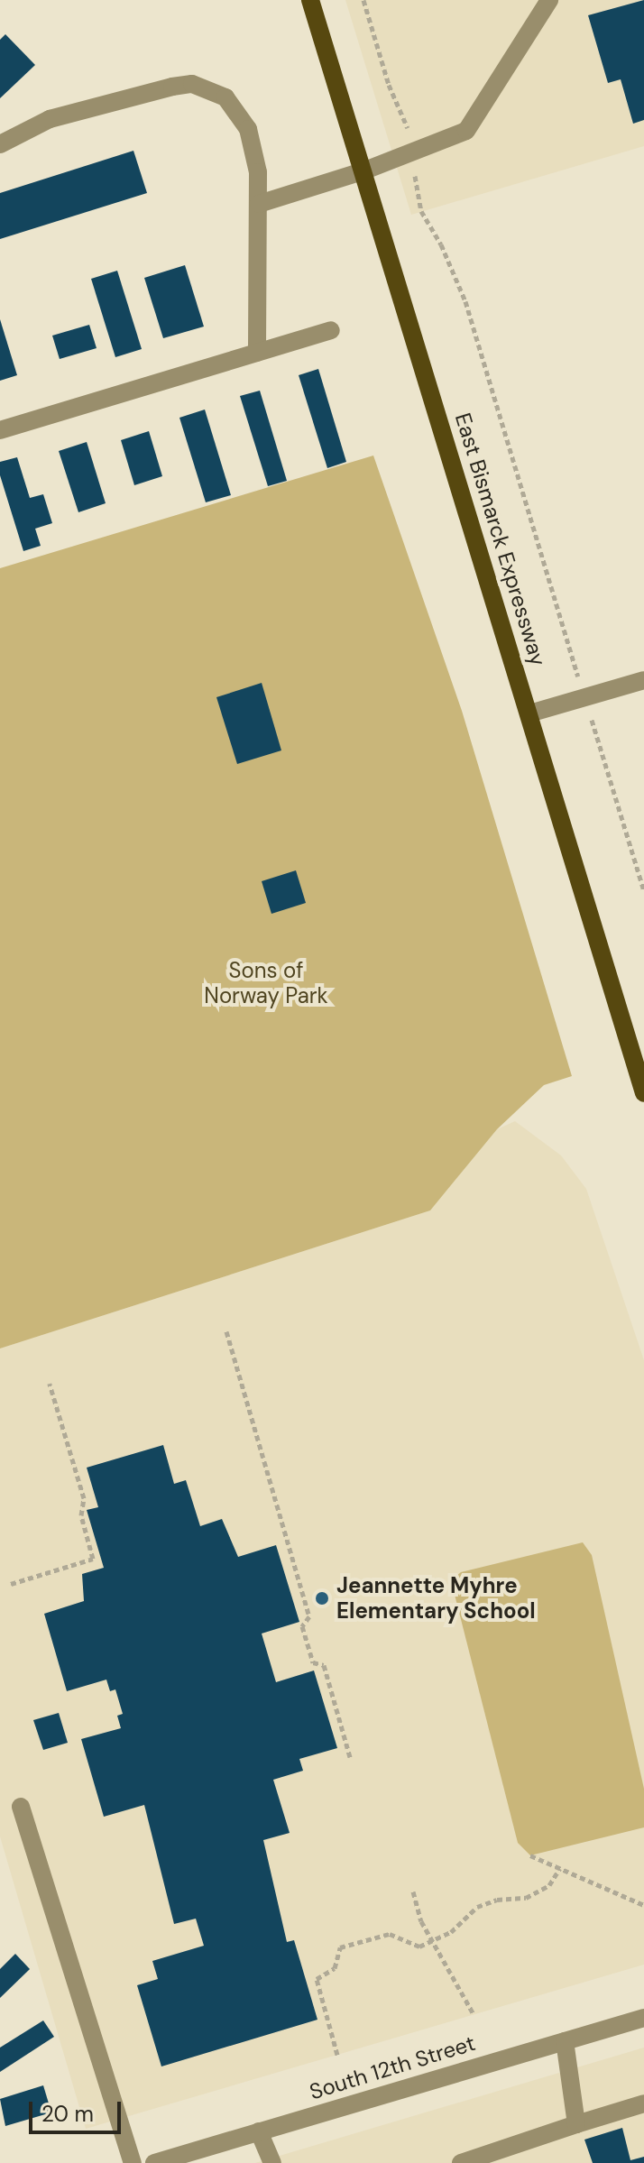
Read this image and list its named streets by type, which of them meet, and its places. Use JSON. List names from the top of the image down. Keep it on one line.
{"streets":{"main road":["East Bismarck Expressway"],"street":["South 12th Street"]},"parks":["Sons of Norway Park"],"places":["Jeannette Myhre Elementary School"],"scale_bar":"20 m"}
